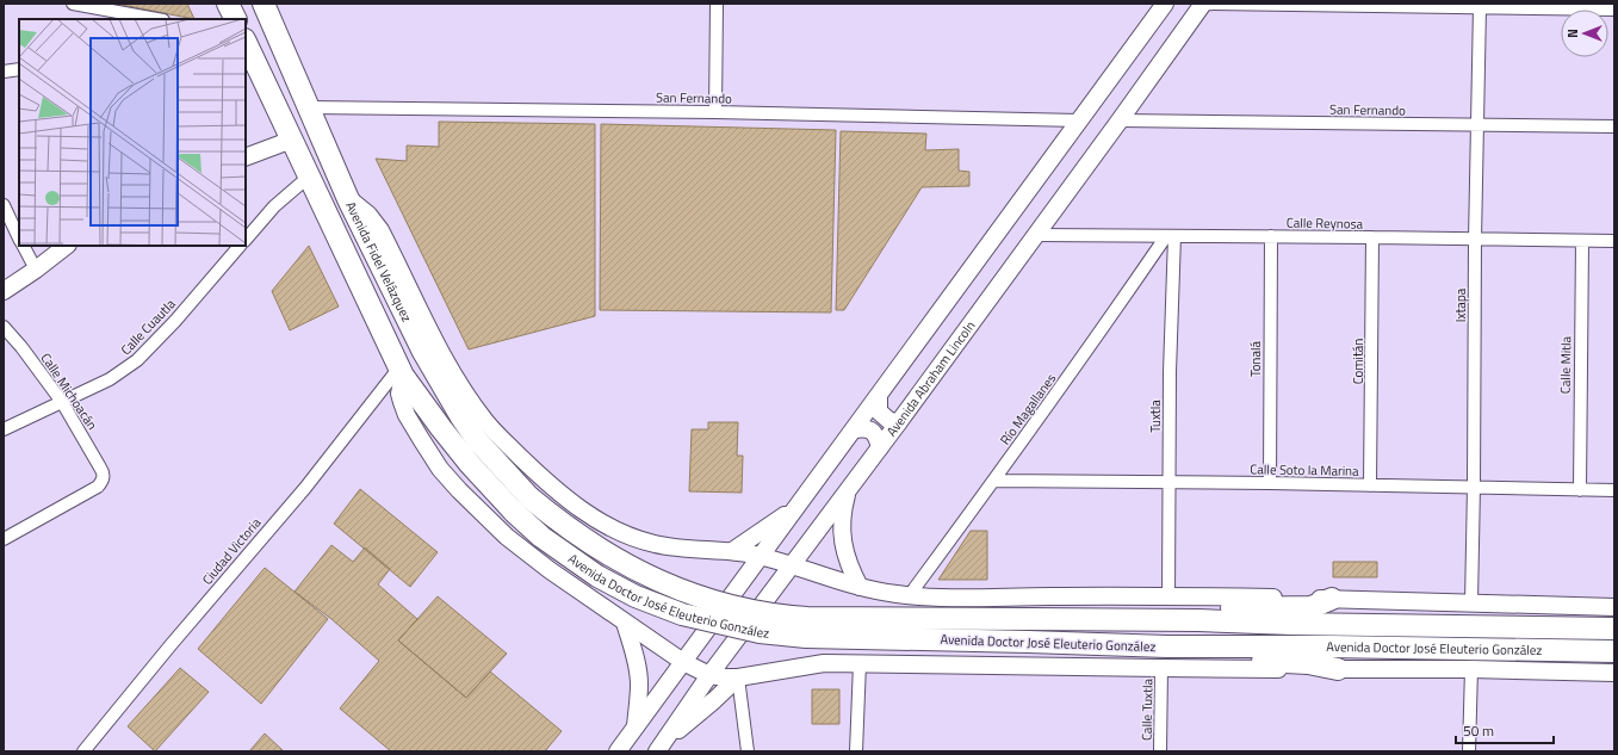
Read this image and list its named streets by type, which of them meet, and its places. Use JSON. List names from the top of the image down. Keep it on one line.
{"streets":{"highway":["Avenida Fidel Velázquez","Avenida Doctor José Eleuterio González"],"street":["San Fernando","Calle Reynosa","Ixtapa","Calle Cuautla","Tonalá","Comitán","Calle Mitla","Avenida Abraham Lincoln","Calle Michoacán","Río Magallanes","Tuxtla","Calle Soto la Marina","Ciudad Victoria","Calle Tuxtla"]},"crossings":[["San Fernando","Avenida Fidel Velázquez"],["San Fernando","Ixtapa"],["San Fernando","Avenida Abraham Lincoln"],["Calle Reynosa","Ixtapa"],["Calle Reynosa","Tonalá"],["Calle Reynosa","Comitán"],["Calle Reynosa","Calle Mitla"],["Calle Reynosa","Avenida Abraham Lincoln"],["Calle Reynosa","Río Magallanes"],["Calle Reynosa","Tuxtla"],["Avenida Fidel Velázquez","Ciudad Victoria"],["Avenida Fidel Velázquez","Avenida Doctor José Eleuterio González"],["Ixtapa","Calle Soto la Marina"],["Calle Cuautla","Calle Michoacán"],["Tonalá","Calle Soto la Marina"],["Comitán","Calle Soto la Marina"],["Calle Mitla","Calle Soto la Marina"],["Río Magallanes","Tuxtla"],["Río Magallanes","Calle Soto la Marina"],["Tuxtla","Calle Soto la Marina"]],"scale_bar":"50 m","north":"left"}
